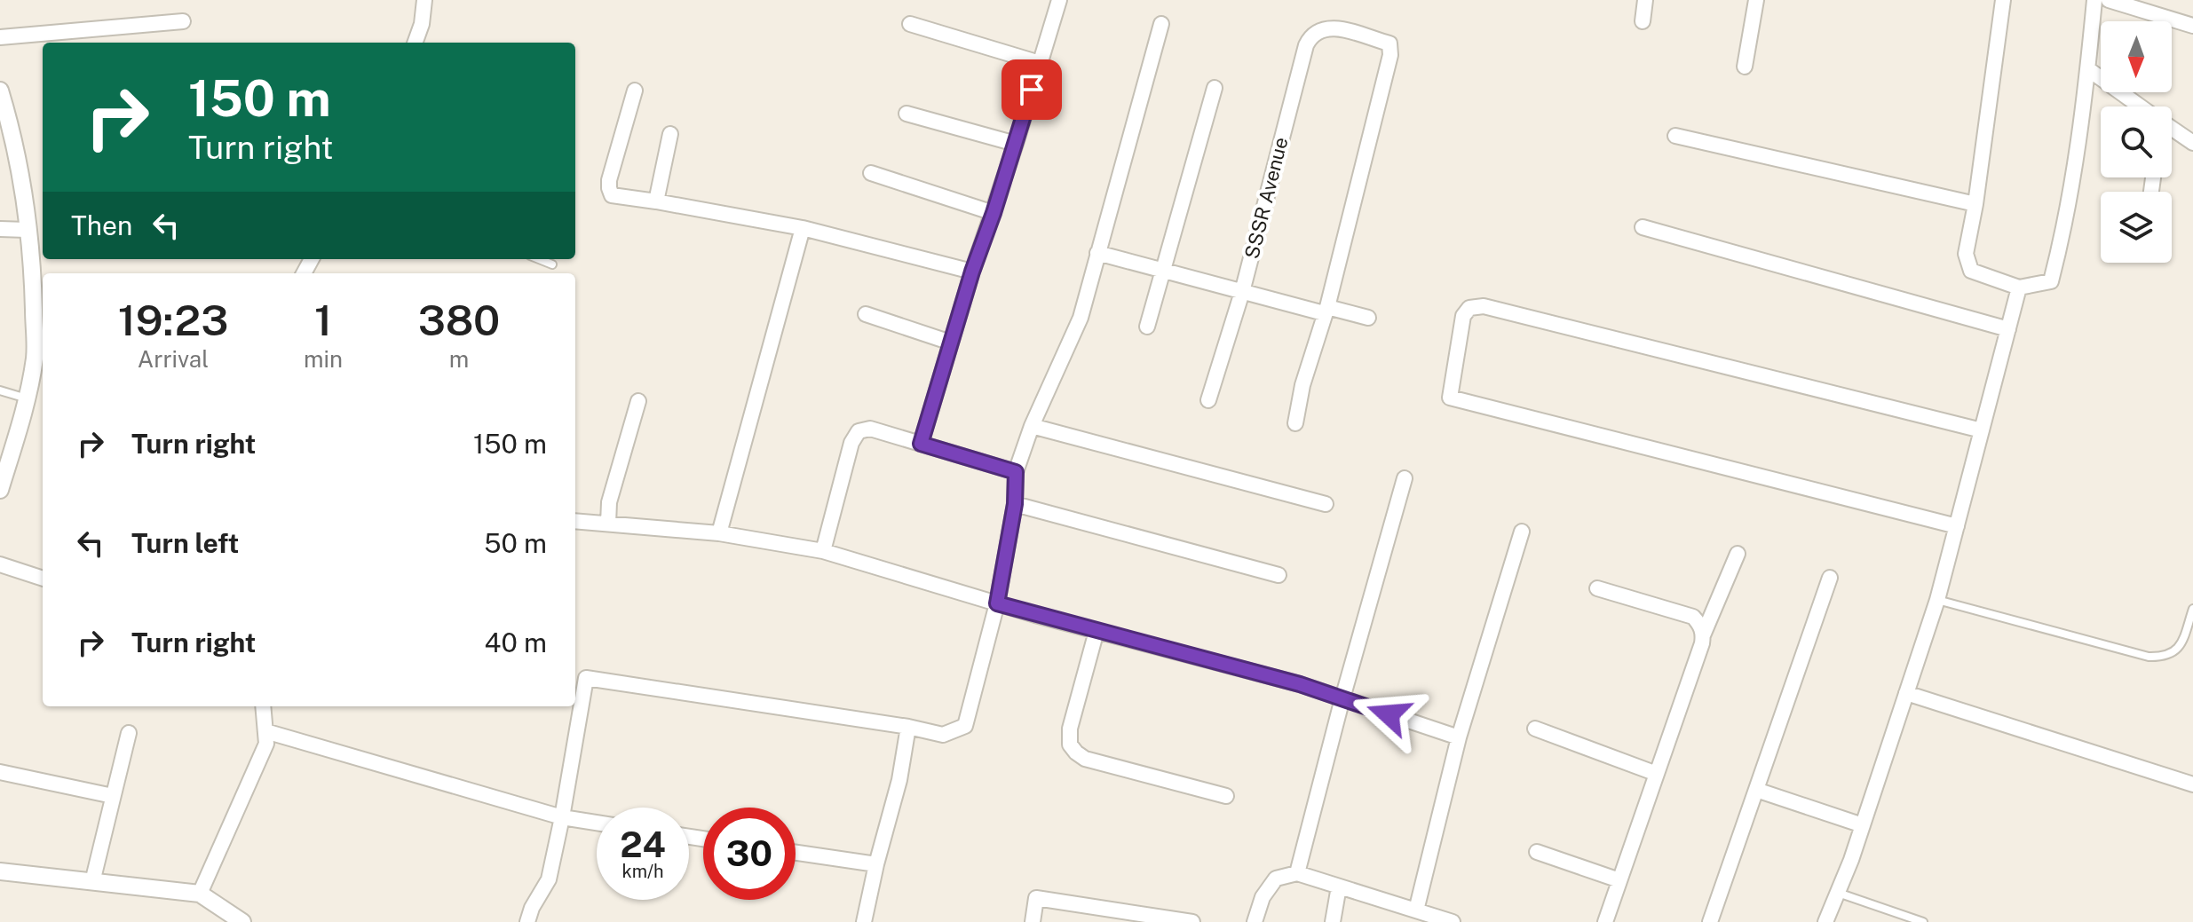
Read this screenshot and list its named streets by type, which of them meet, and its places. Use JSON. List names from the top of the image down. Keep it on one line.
{"streets":{"street":["SSSR Avenue"]},"north":"bottom","page":{"turn":["150 m","Turn right"],"then":"Then","eta":["19:23","Arrival","1","min","380","m"],"list":[{"name":"Turn right","value":"150 m"},{"name":"Turn left","value":"50 m"},{"name":"Turn right","value":"40 m"}],"speed":"24 km/h","limit":"30"}}
